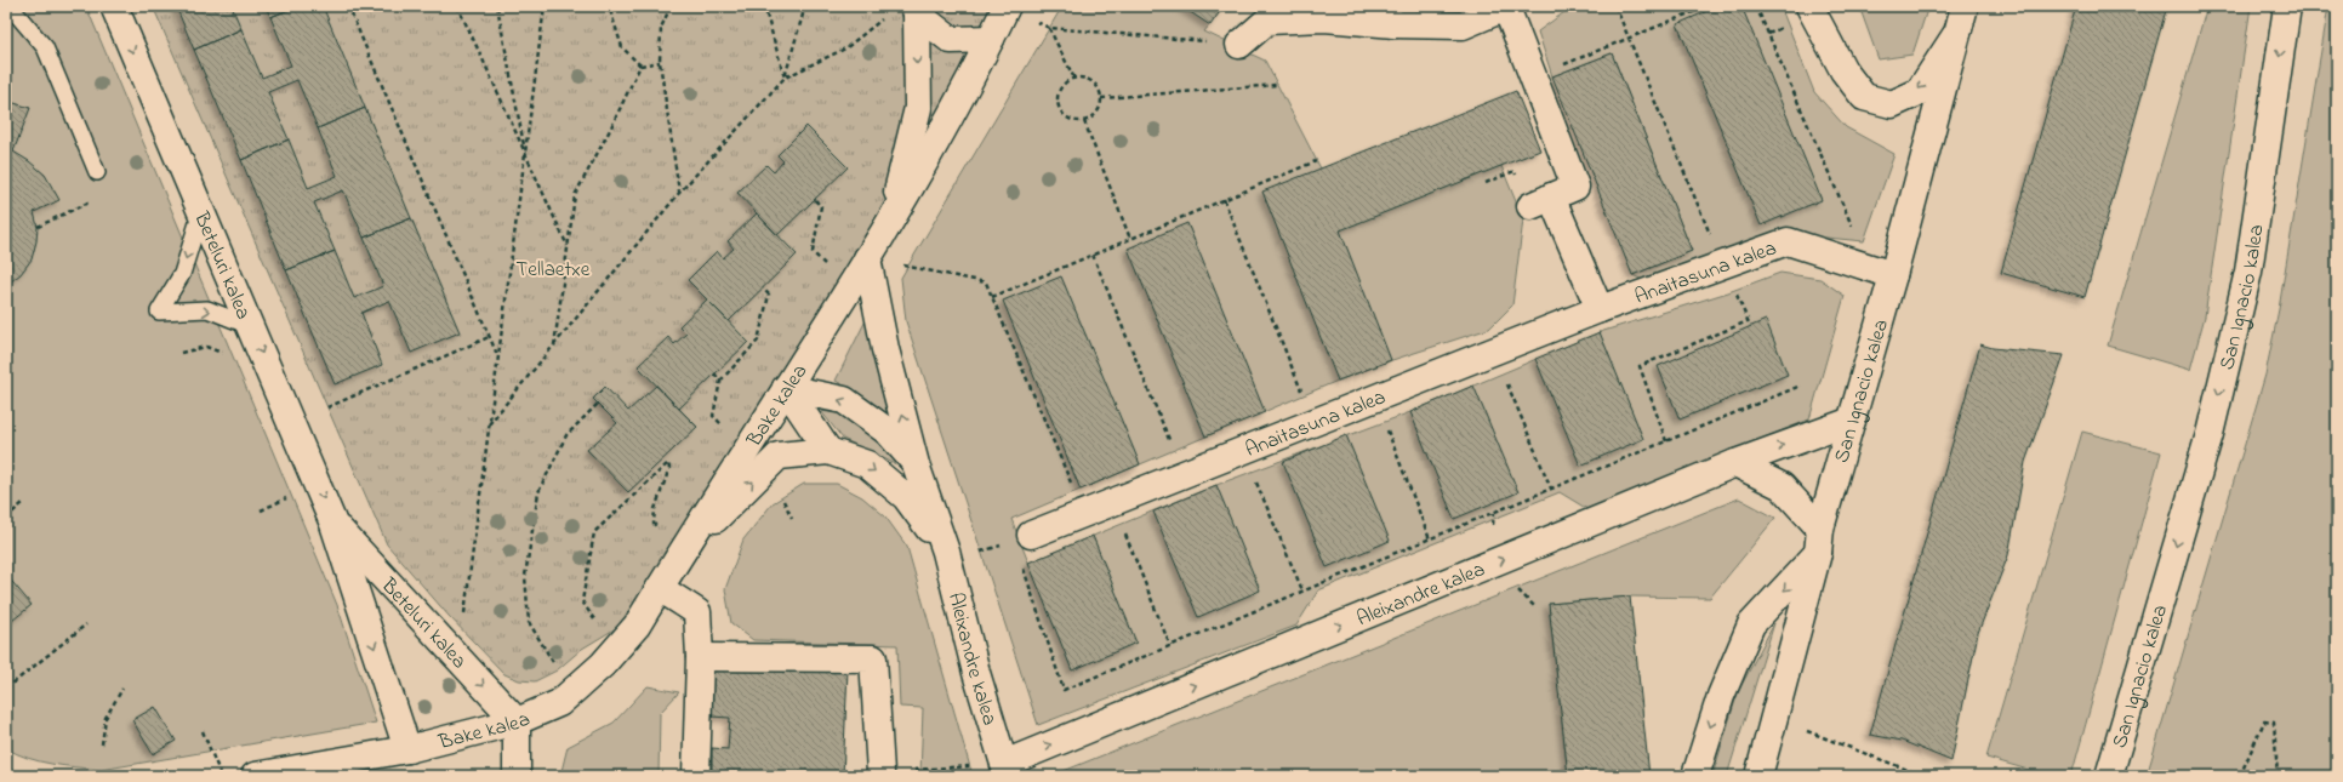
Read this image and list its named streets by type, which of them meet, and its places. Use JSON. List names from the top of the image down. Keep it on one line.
{"streets":{"street":["Beteluri kalea","Anaitasuna kalea","San Ignacio kalea","Bake kalea","Aleixandre kalea"]},"crossings":[["Beteluri kalea","Bake kalea"],["Anaitasuna kalea","San Ignacio kalea"],["San Ignacio kalea","Aleixandre kalea"],["Bake kalea","Aleixandre kalea"]],"one_way":["Beteluri kalea","San Ignacio kalea"],"parks":["Tellaetxe"]}
